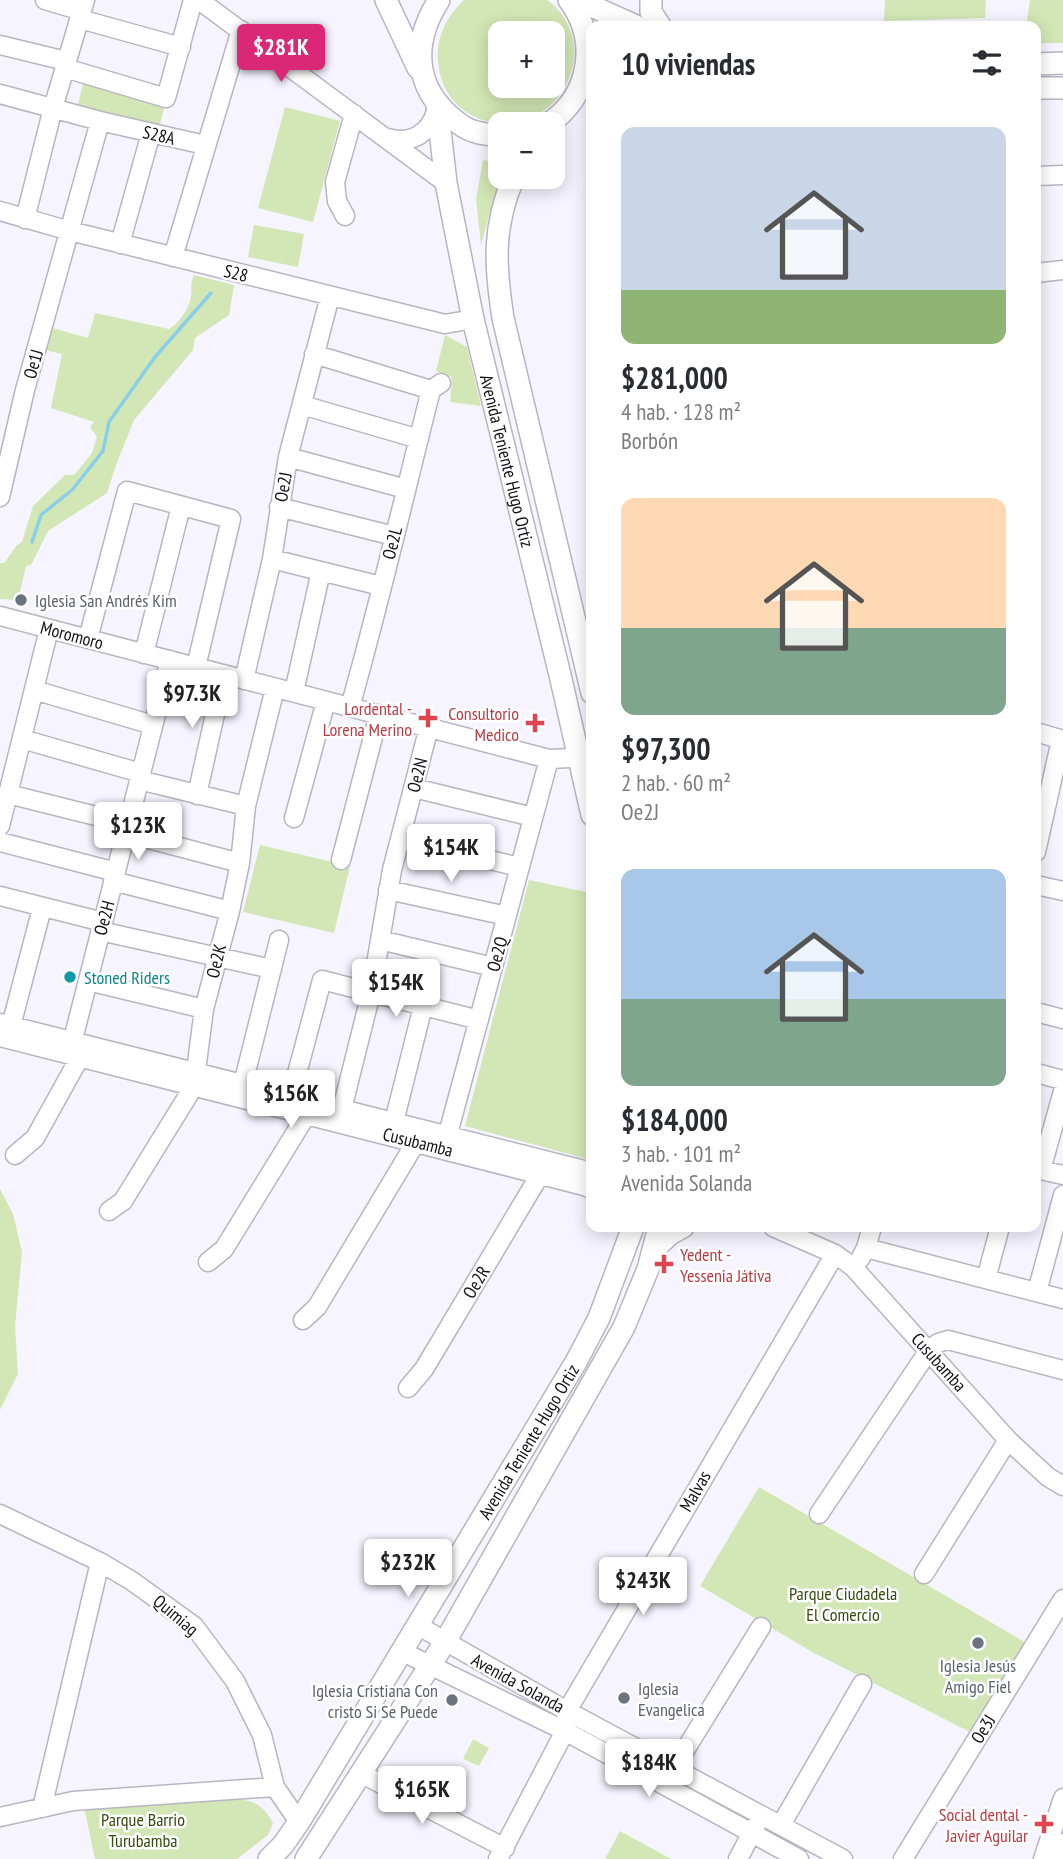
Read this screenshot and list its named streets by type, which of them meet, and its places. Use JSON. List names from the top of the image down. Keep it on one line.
{"streets":{"main road":["Avenida Teniente Hugo Ortiz"],"street":["S28A","S28","Oe1J","Oe2J","Oe2L","Moromoro","Oe2N","Oe2H","Oe2Q","Oe2K","Cusubamba","Oe2R","Malvas","Quimiag","Avenida Solanda","Oe3J"]},"crossings":[["S28A","Oe1J"],["S28","Oe1J"],["S28","Avenida Teniente Hugo Ortiz"],["S28","Oe2J"],["Avenida Teniente Hugo Ortiz","Moromoro"],["Avenida Teniente Hugo Ortiz","Quimiag"],["Avenida Teniente Hugo Ortiz","Avenida Solanda"],["Oe2J","Oe2L"],["Oe2J","Moromoro"],["Oe2L","Moromoro"],["Moromoro","Oe2N"],["Moromoro","Oe2H"],["Moromoro","Oe2Q"],["Moromoro","Oe2K"],["Oe2N","Cusubamba"],["Oe2H","Cusubamba"],["Oe2Q","Cusubamba"],["Oe2K","Cusubamba"],["Cusubamba","Oe2R"],["Cusubamba","Malvas"],["Malvas","Avenida Solanda"]],"parks":["Parque Ciudadela El Comercio","Parque Barrio Turubamba"],"places":{"other":["Iglesia San Andrés Kim","Stoned Riders","Iglesia Jesús Amigo Fiel","Iglesia Evangelica","Iglesia Cristiana Con cristo Si Se Puede"],"health":["Lordental - Lorena Merino","Consultorio Medico","Yedent - Yessenia Játiva","Social dental - Javier Aguilar"]},"page":{"map_buttons":["+","−"],"heading":"10 viviendas","price":["$281K","$97.3K","$123K","$154K","$154K","$156K","$232K","$243K","$184K","$165K"],"list":[{"name":"$281,000","note":"4 hab. · 128 m² · Borbón"},{"name":"$97,300","note":"2 hab. · 60 m² · Oe2J"},{"name":"$184,000","note":"3 hab. · 101 m² · Avenida Solanda"}]}}
